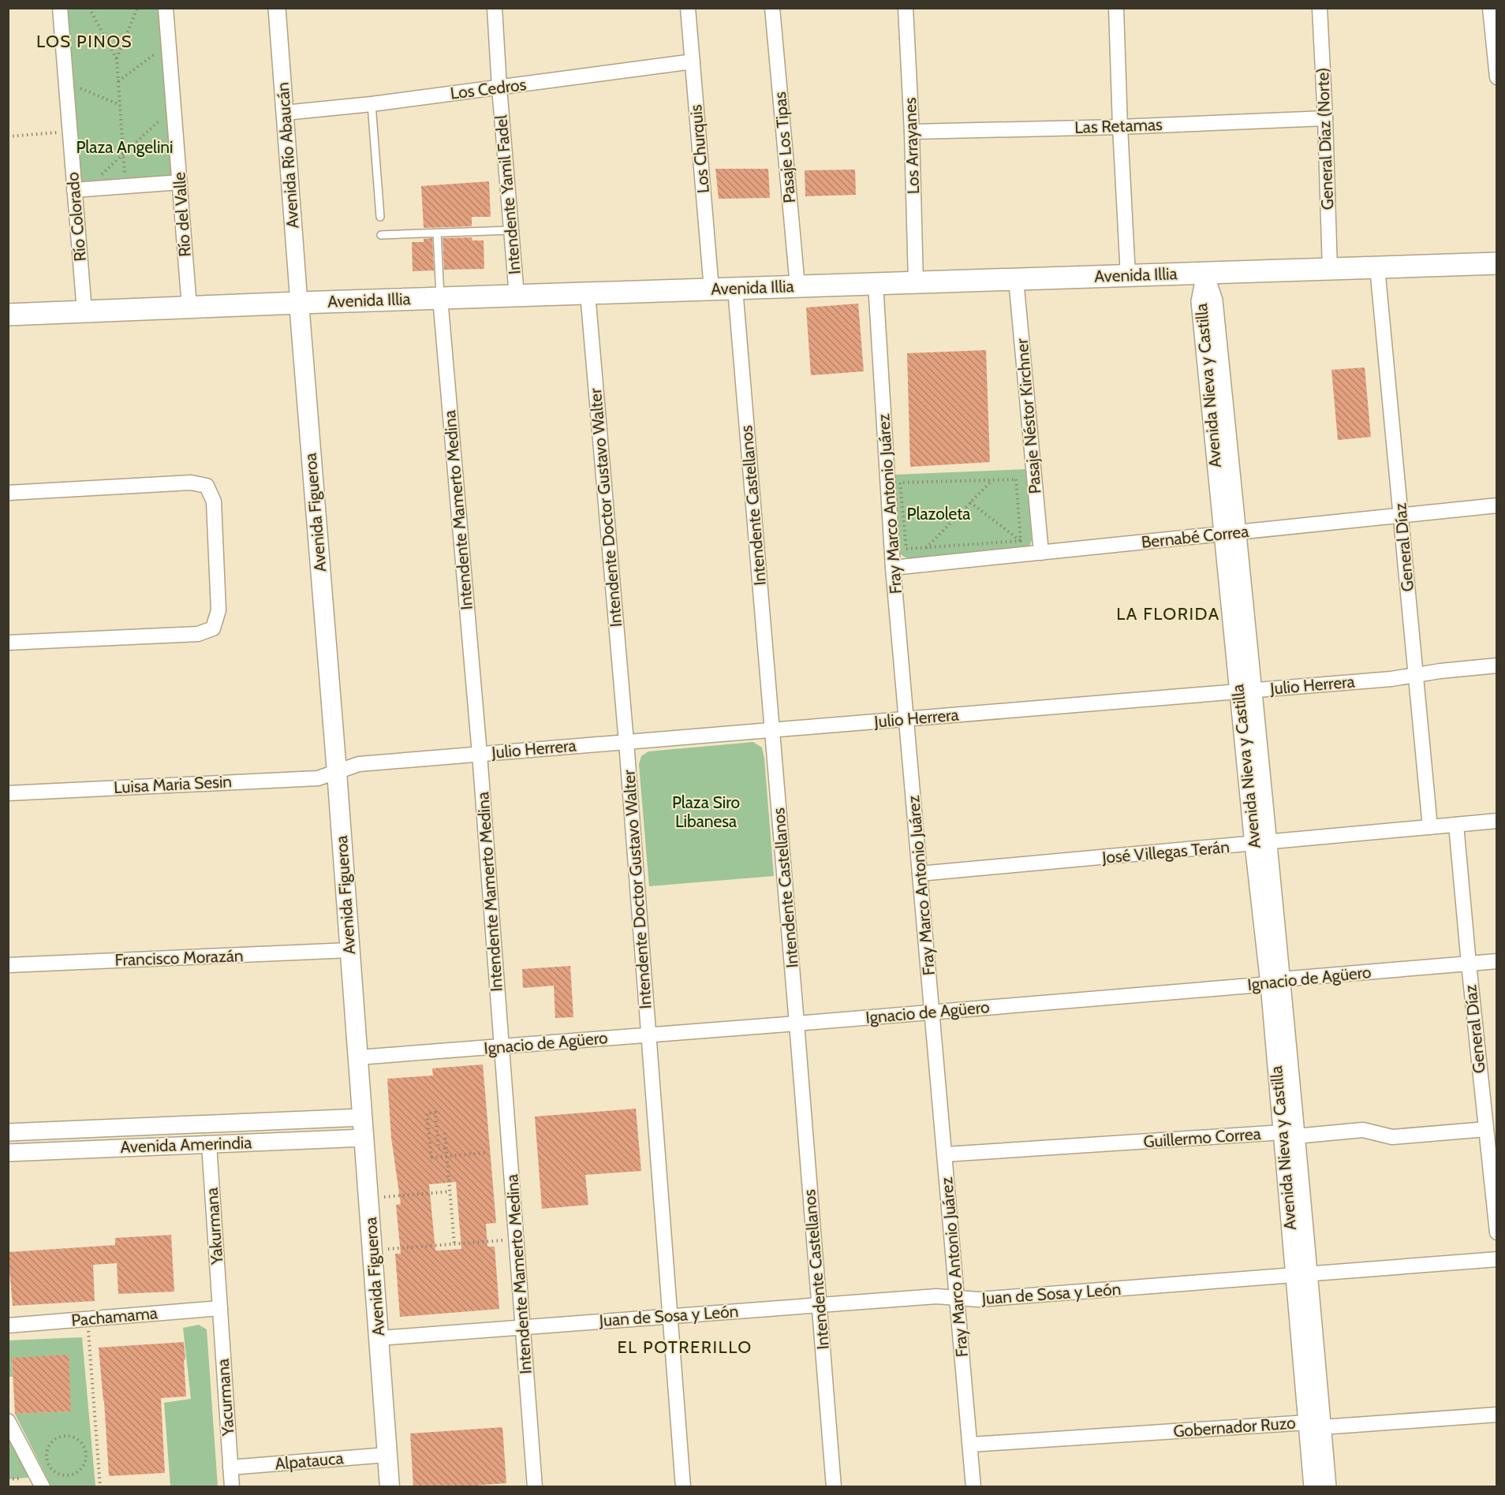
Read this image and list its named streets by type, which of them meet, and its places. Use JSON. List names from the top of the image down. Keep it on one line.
{"streets":{"main road":["Avenida Illia","Avenida Figueroa"],"street":["Los Cedros","Las Retamas","General Díaz (Norte)","Los Arrayanes","Pasaje Los Tipas","Los Churquis","Avenida Río Abaucán","Intendente Yamil Fadel","Río del Valle","Río Colorado","Avenida Nieva y Castilla","Pasaje Néstor Kirchner","Fray Marco Antonio Juárez","Intendente Castellanos","Intendente Doctor Gustavo Walter","Intendente Mamerto Medina","Bernabé Correa","General Díaz","Julio Herrera","Luisa Maria Sesin","José Villegas Terán","Francisco Morazán","Ignacio de Agüero","Guillermo Correa","Avenida Amerindia","Yakurmana","Juan de Sosa y León","Pachamama","Yacurmana","Gobernador Ruzo","Alpatauca"]},"crossings":[["Los Cedros","Los Churquis"],["Los Cedros","Avenida Río Abaucán"],["Los Cedros","Intendente Yamil Fadel"],["Las Retamas","General Díaz (Norte)"],["Las Retamas","Los Arrayanes"],["General Díaz (Norte)","Avenida Illia"],["Los Arrayanes","Avenida Illia"],["Pasaje Los Tipas","Avenida Illia"],["Los Churquis","Avenida Illia"],["Avenida Río Abaucán","Avenida Illia"],["Avenida Río Abaucán","Avenida Figueroa"],["Intendente Yamil Fadel","Avenida Illia"],["Río del Valle","Avenida Illia"],["Río Colorado","Avenida Illia"],["Avenida Illia","Avenida Nieva y Castilla"],["Avenida Illia","Pasaje Néstor Kirchner"],["Avenida Illia","Fray Marco Antonio Juárez"],["Avenida Illia","Intendente Castellanos"],["Avenida Illia","Intendente Doctor Gustavo Walter"],["Avenida Illia","Intendente Mamerto Medina"],["Avenida Illia","Avenida Figueroa"],["Avenida Illia","General Díaz"],["Avenida Nieva y Castilla","Bernabé Correa"],["Avenida Nieva y Castilla","Julio Herrera"],["Avenida Nieva y Castilla","José Villegas Terán"],["Avenida Nieva y Castilla","Ignacio de Agüero"],["Avenida Nieva y Castilla","Guillermo Correa"],["Avenida Nieva y Castilla","Juan de Sosa y León"],["Avenida Nieva y Castilla","Gobernador Ruzo"],["Pasaje Néstor Kirchner","Bernabé Correa"],["Fray Marco Antonio Juárez","Bernabé Correa"],["Fray Marco Antonio Juárez","Julio Herrera"],["Fray Marco Antonio Juárez","José Villegas Terán"],["Fray Marco Antonio Juárez","Ignacio de Agüero"],["Fray Marco Antonio Juárez","Guillermo Correa"],["Fray Marco Antonio Juárez","Juan de Sosa y León"],["Fray Marco Antonio Juárez","Gobernador Ruzo"],["Intendente Castellanos","Julio Herrera"],["Intendente Castellanos","Ignacio de Agüero"],["Intendente Castellanos","Juan de Sosa y León"],["Intendente Doctor Gustavo Walter","Julio Herrera"],["Intendente Doctor Gustavo Walter","Ignacio de Agüero"],["Intendente Doctor Gustavo Walter","Juan de Sosa y León"],["Intendente Mamerto Medina","Julio Herrera"],["Intendente Mamerto Medina","Ignacio de Agüero"],["Intendente Mamerto Medina","Juan de Sosa y León"],["Avenida Figueroa","Julio Herrera"],["Avenida Figueroa","Luisa Maria Sesin"],["Avenida Figueroa","Francisco Morazán"],["Avenida Figueroa","Ignacio de Agüero"],["Avenida Figueroa","Avenida Amerindia"],["Avenida Figueroa","Juan de Sosa y León"],["Avenida Figueroa","Alpatauca"],["Bernabé Correa","General Díaz"],["General Díaz","Julio Herrera"],["General Díaz","José Villegas Terán"],["General Díaz","Ignacio de Agüero"],["General Díaz","Guillermo Correa"],["Julio Herrera","Luisa Maria Sesin"],["Avenida Amerindia","Yakurmana"],["Yakurmana","Pachamama"],["Yakurmana","Yacurmana"],["Pachamama","Yacurmana"],["Yacurmana","Alpatauca"]],"districts":["LOS PINOS","LA FLORIDA","EL POTRERILLO"],"parks":["Plaza Angelini","Plazoleta","Plaza Siro Libanesa"]}
